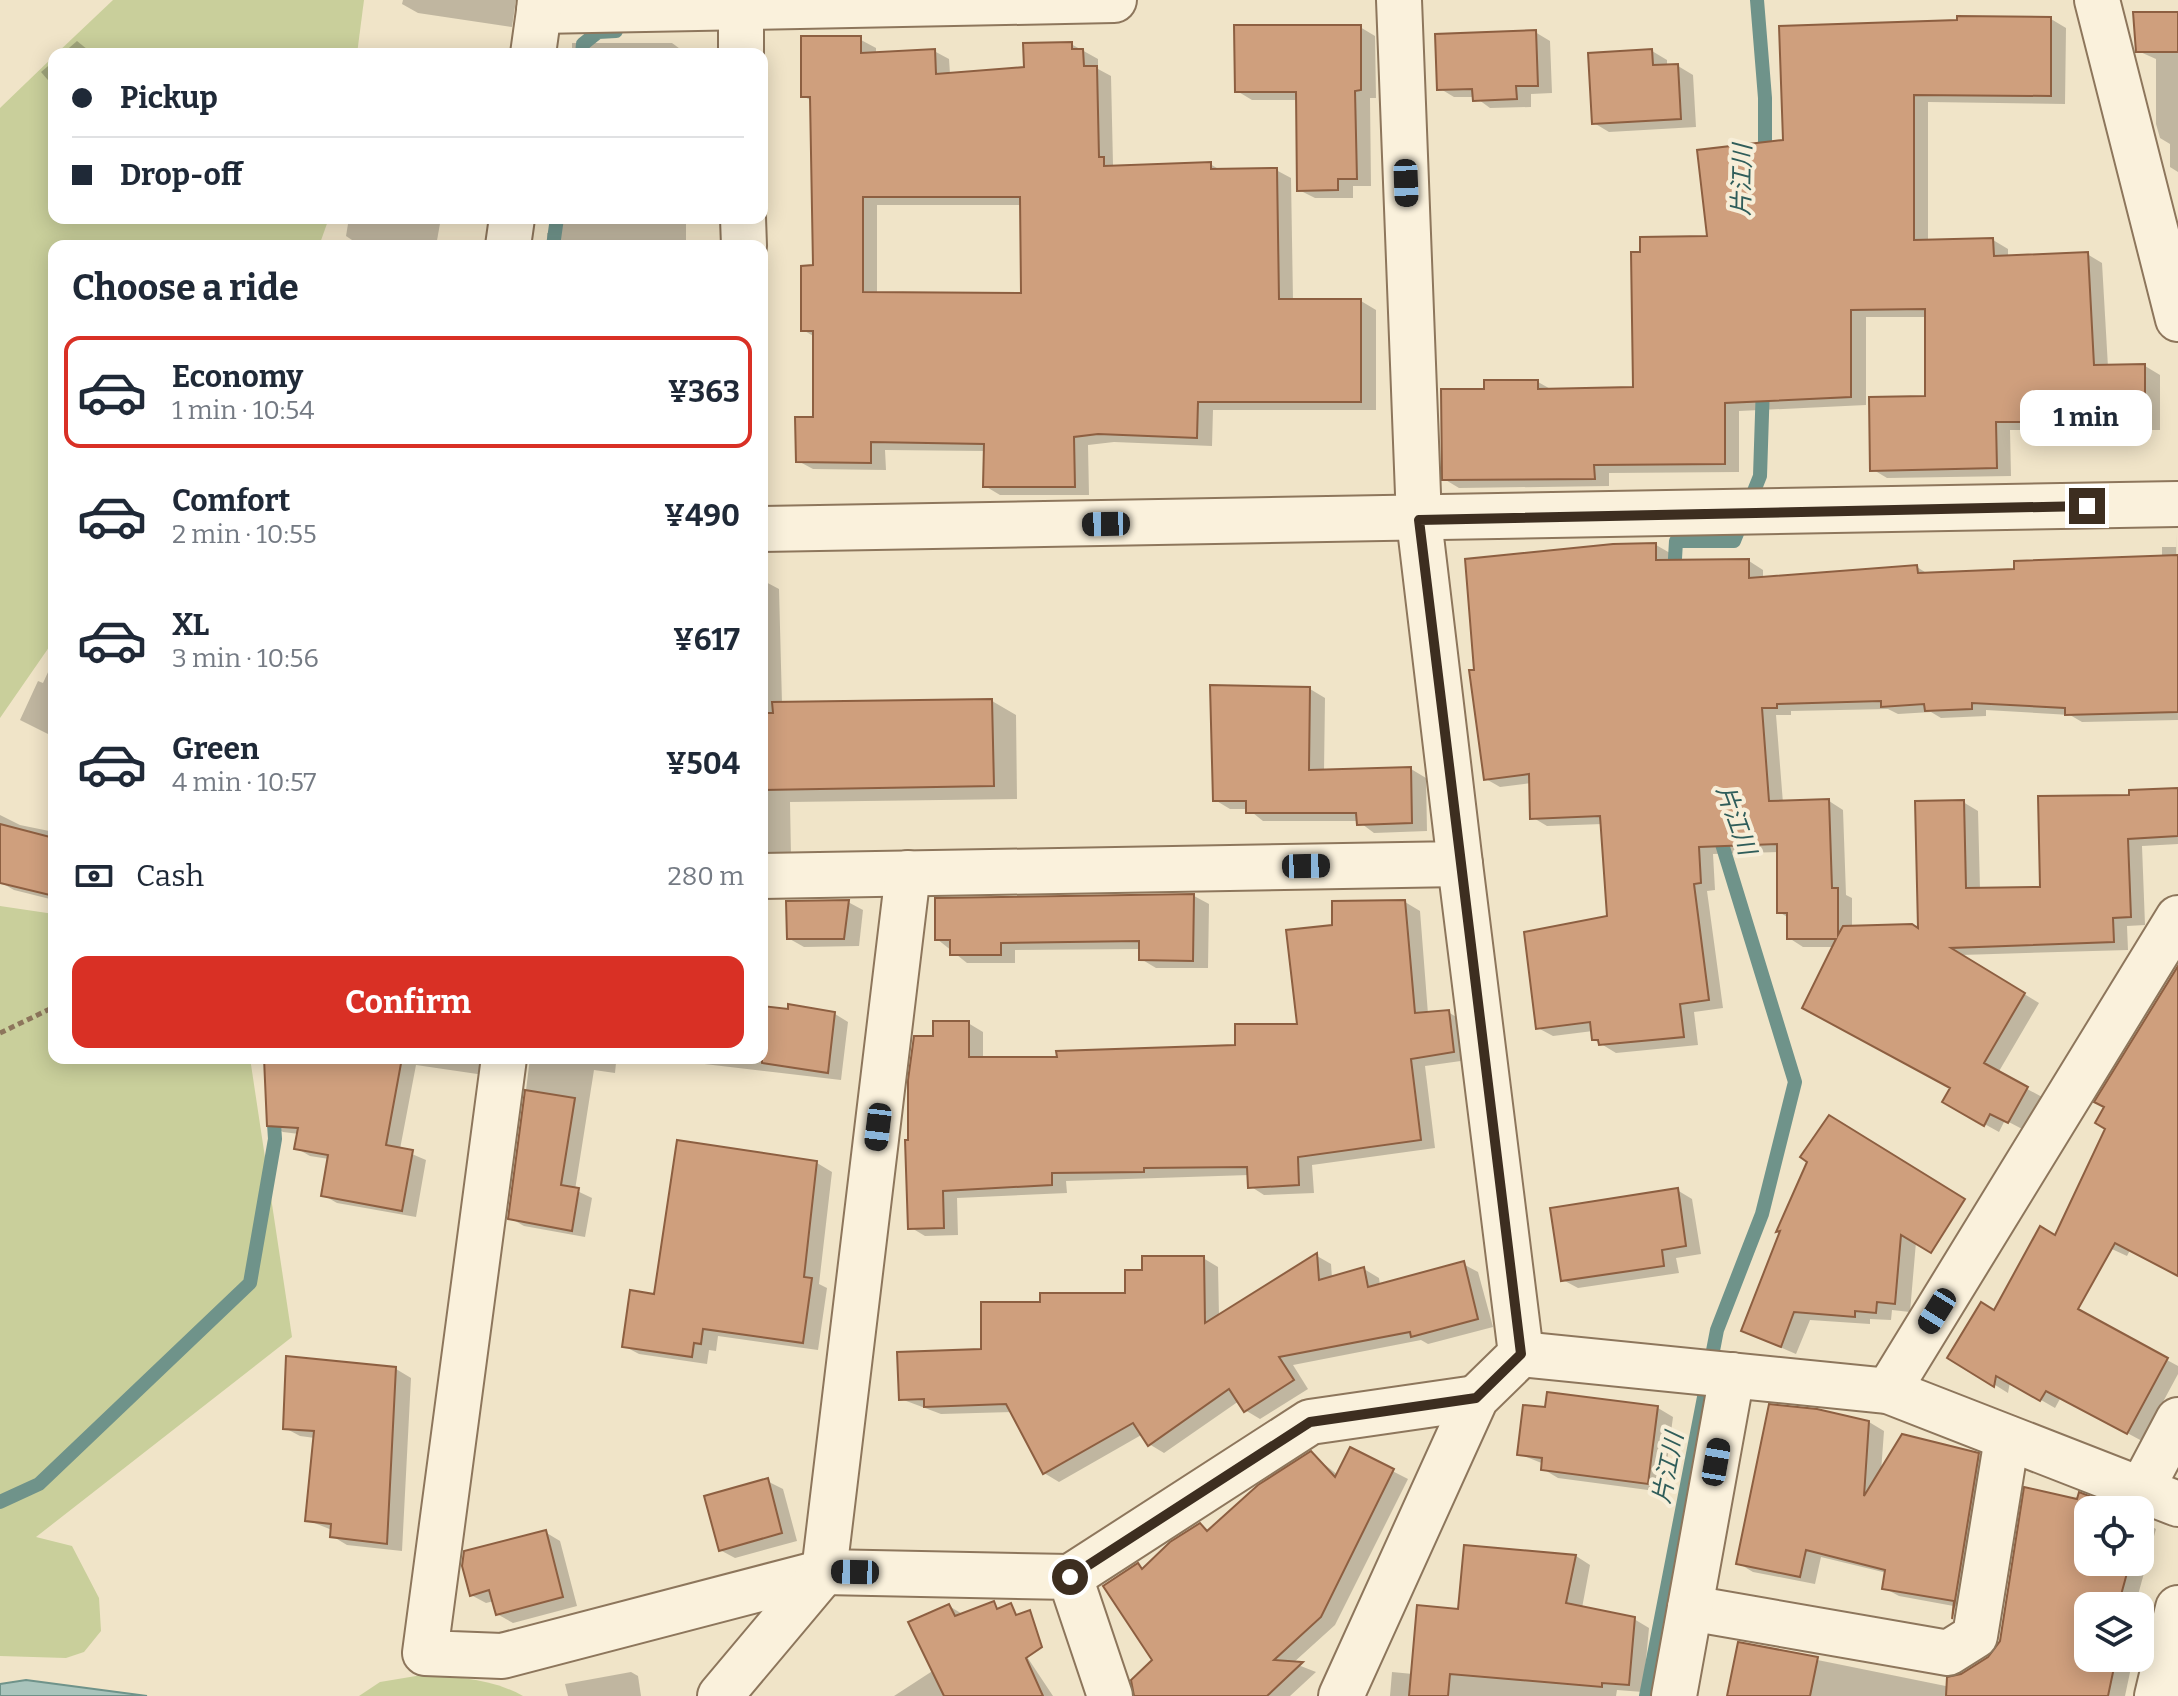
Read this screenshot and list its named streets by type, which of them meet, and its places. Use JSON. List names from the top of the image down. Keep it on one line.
{"water":["片江川"],"page":{"banner":["Pickup","Drop-off"],"heading":"Choose a ride","list":[{"name":"Economy","note":"1 min · 10:54","value":"¥363"},{"name":"Comfort","note":"2 min · 10:55","value":"¥490"},{"name":"XL","note":"3 min · 10:56","value":"¥617"},{"name":"Green","note":"4 min · 10:57","value":"¥504"}],"bubble":"1 min","pay":["Cash","280 m"],"buttons":"Confirm"}}
